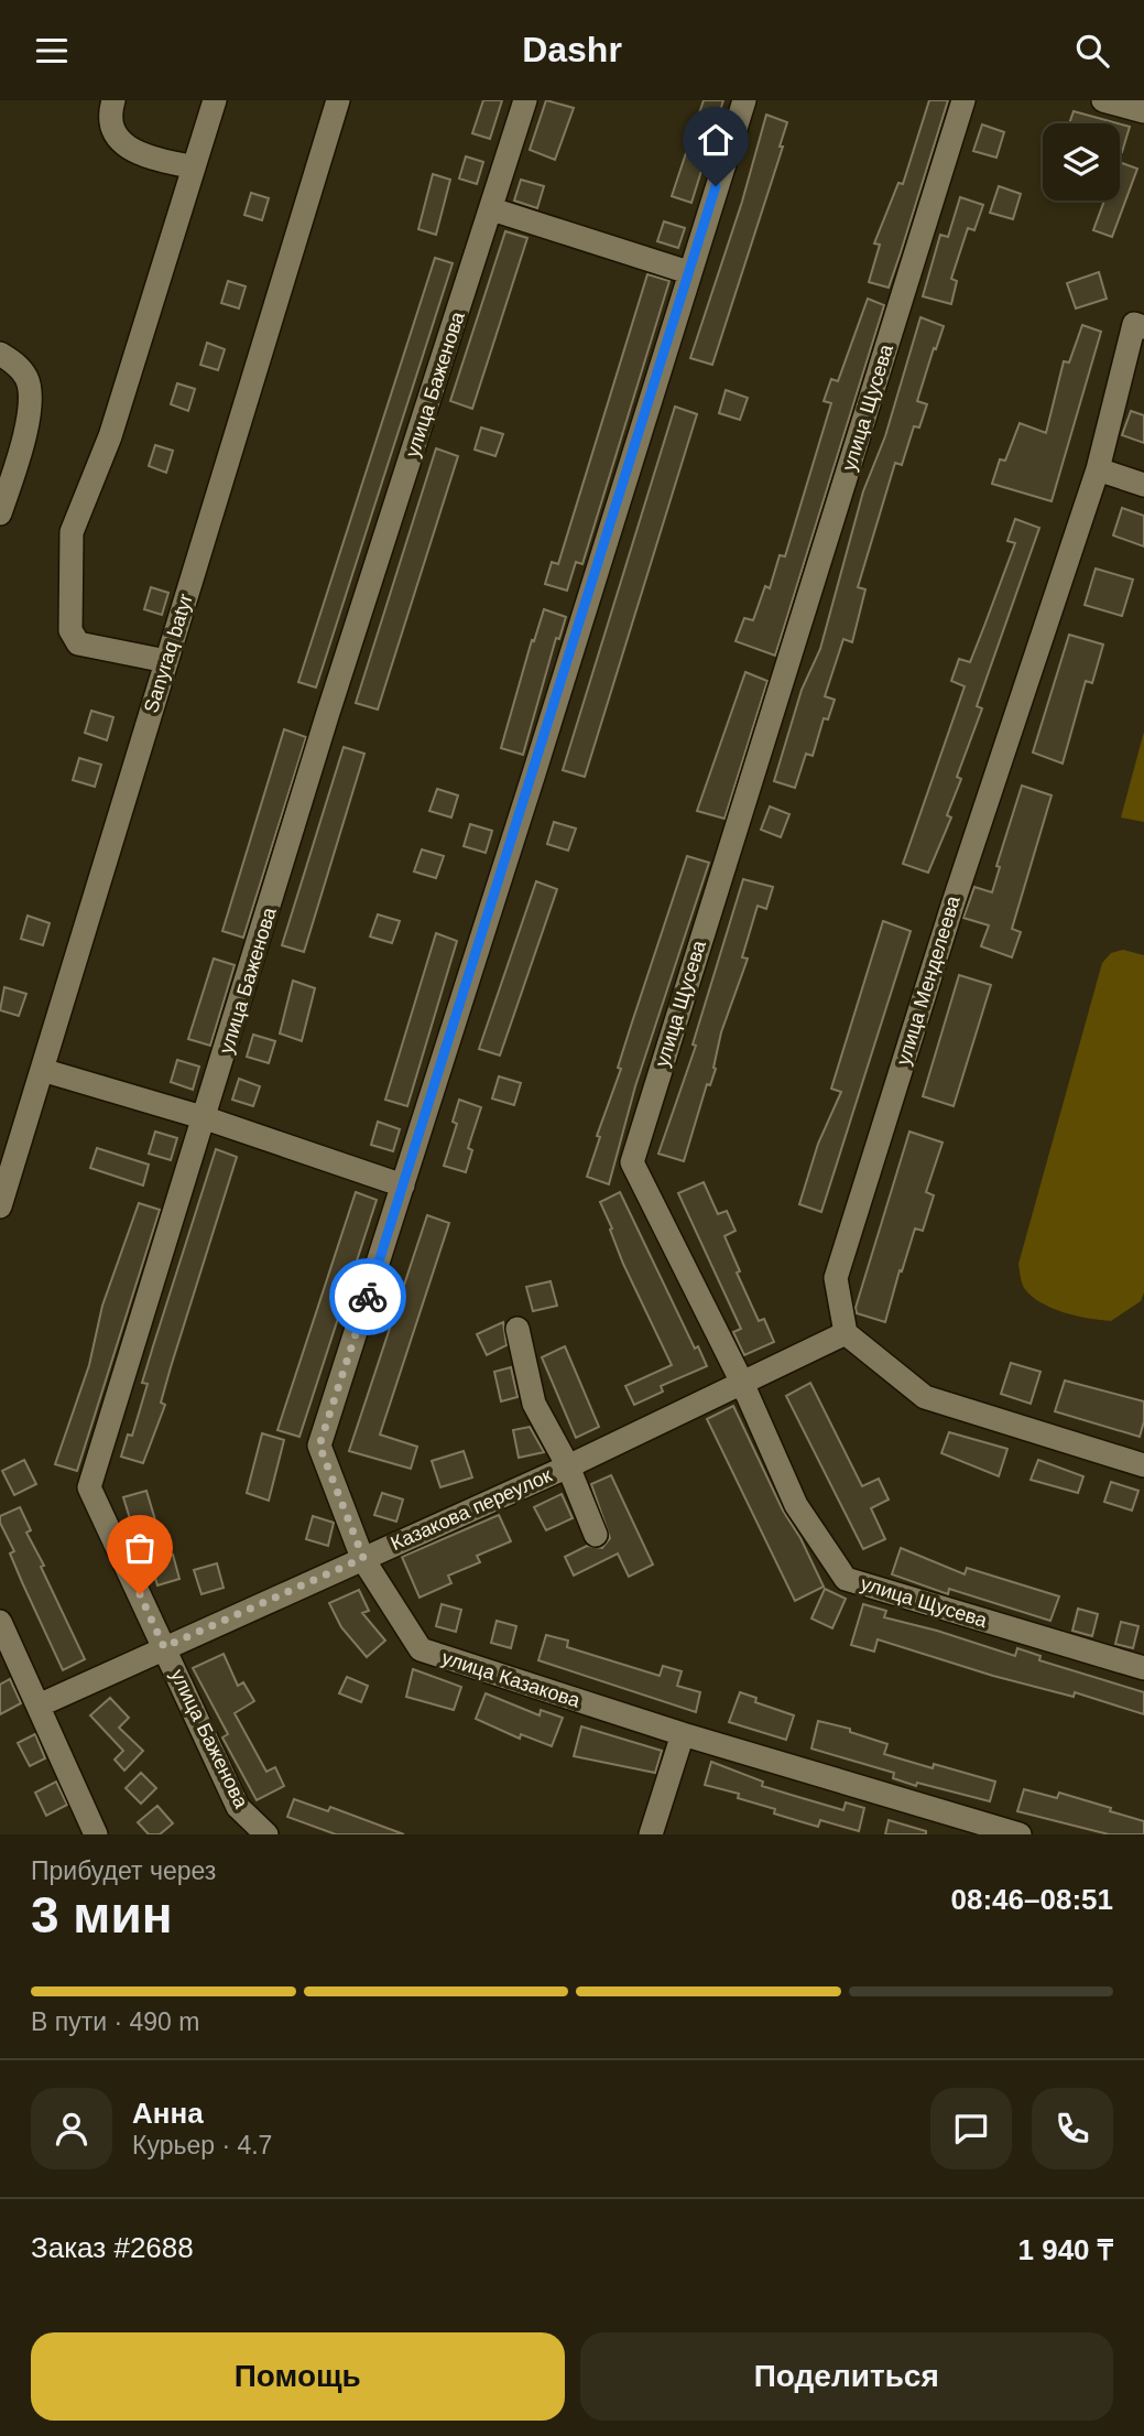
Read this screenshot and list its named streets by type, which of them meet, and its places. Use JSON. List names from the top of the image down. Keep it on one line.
{"streets":{"street":["улица Баженова","улица Щусева","Sanyraq batyr","улица Менделеева","Казакова переулок","улица Казакова"]},"crossings":[["улица Баженова","Казакова переулок"],["улица Щусева","Казакова переулок"],["улица Менделеева","Казакова переулок"],["Казакова переулок","улица Казакова"]],"page":{"header":"Dashr","heading":["3 мин","Прибудет через","08:46–08:51"],"panel":["Анна","Курьер · 4.7","Заказ #2688","1 940 ₸"],"bar":"В пути · 490 m","buttons":["Помощь","Поделиться"]}}
